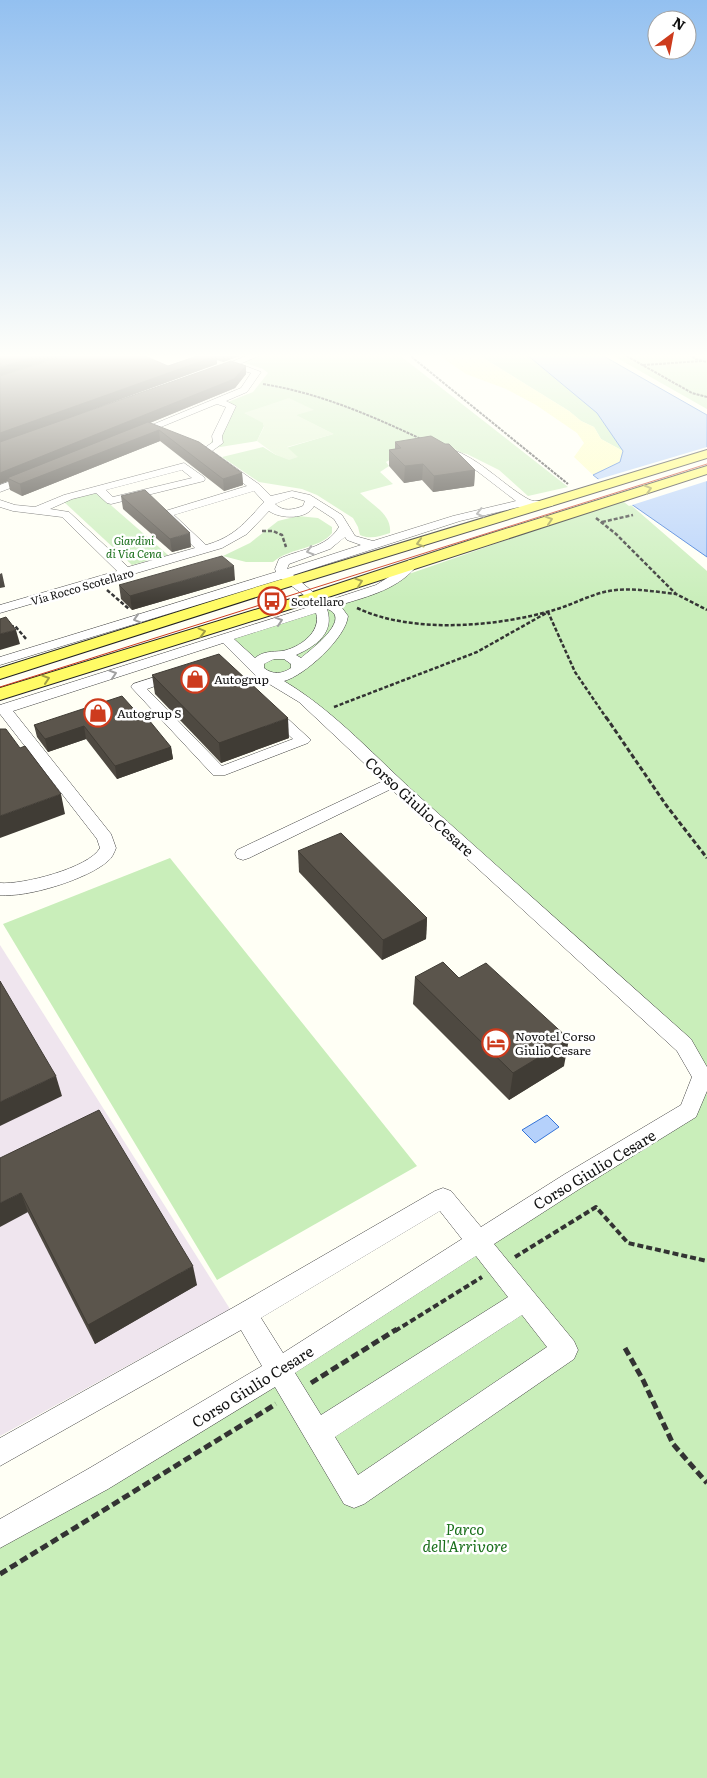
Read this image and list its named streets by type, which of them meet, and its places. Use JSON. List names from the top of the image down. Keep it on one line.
{"streets":{"street":["Via Rocco Scotellaro","Corso Giulio Cesare"]},"parks":["Giardini di Via Cena","Parco dell'Arrivore"],"places":{"bus stop":["Scotellaro"],"shop":["Autogrup","Autogrup S"],"hotel":["Novotel Corso Giulio Cesare"]},"north":"top right"}
